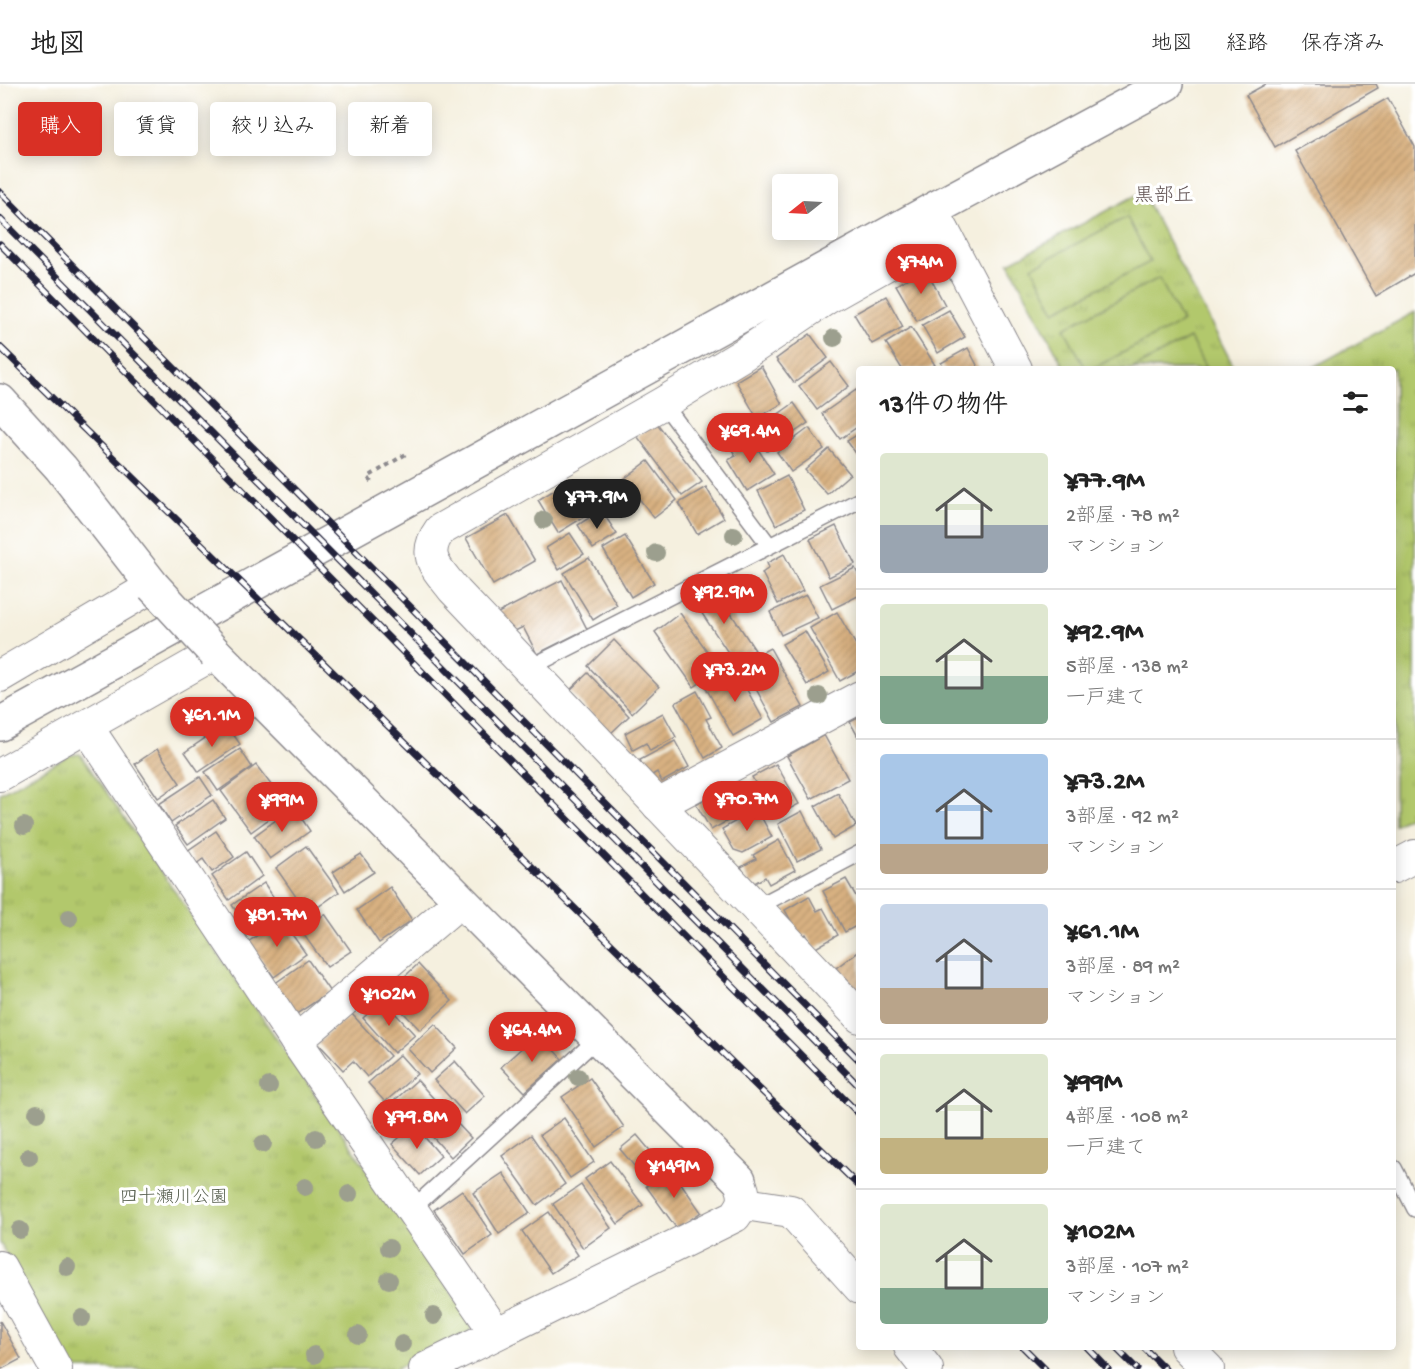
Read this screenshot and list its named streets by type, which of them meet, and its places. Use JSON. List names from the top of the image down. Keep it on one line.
{"districts":["黒部丘"],"parks":["四十瀬川公園"],"north":"left","page":{"header":"地図","nav":["地図","経路","保存済み"],"chip":["購入","賃貸","絞り込み","新着"],"price":["¥74M","¥69.4M","¥77.9M","¥92.9M","¥73.2M","¥61.1M","¥70.7M","¥99M","¥81.7M","¥102M","¥64.4M","¥79.8M","¥149M"],"heading":"13件の物件","list":[{"name":"¥77.9M","note":"2部屋 · 78 m² · マンション"},{"name":"¥92.9M","note":"5部屋 · 138 m² · 一戸建て"},{"name":"¥73.2M","note":"3部屋 · 92 m² · マンション"},{"name":"¥61.1M","note":"3部屋 · 89 m² · マンション"},{"name":"¥99M","note":"4部屋 · 108 m² · 一戸建て"},{"name":"¥102M","note":"3部屋 · 107 m² · マンション"}]}}
